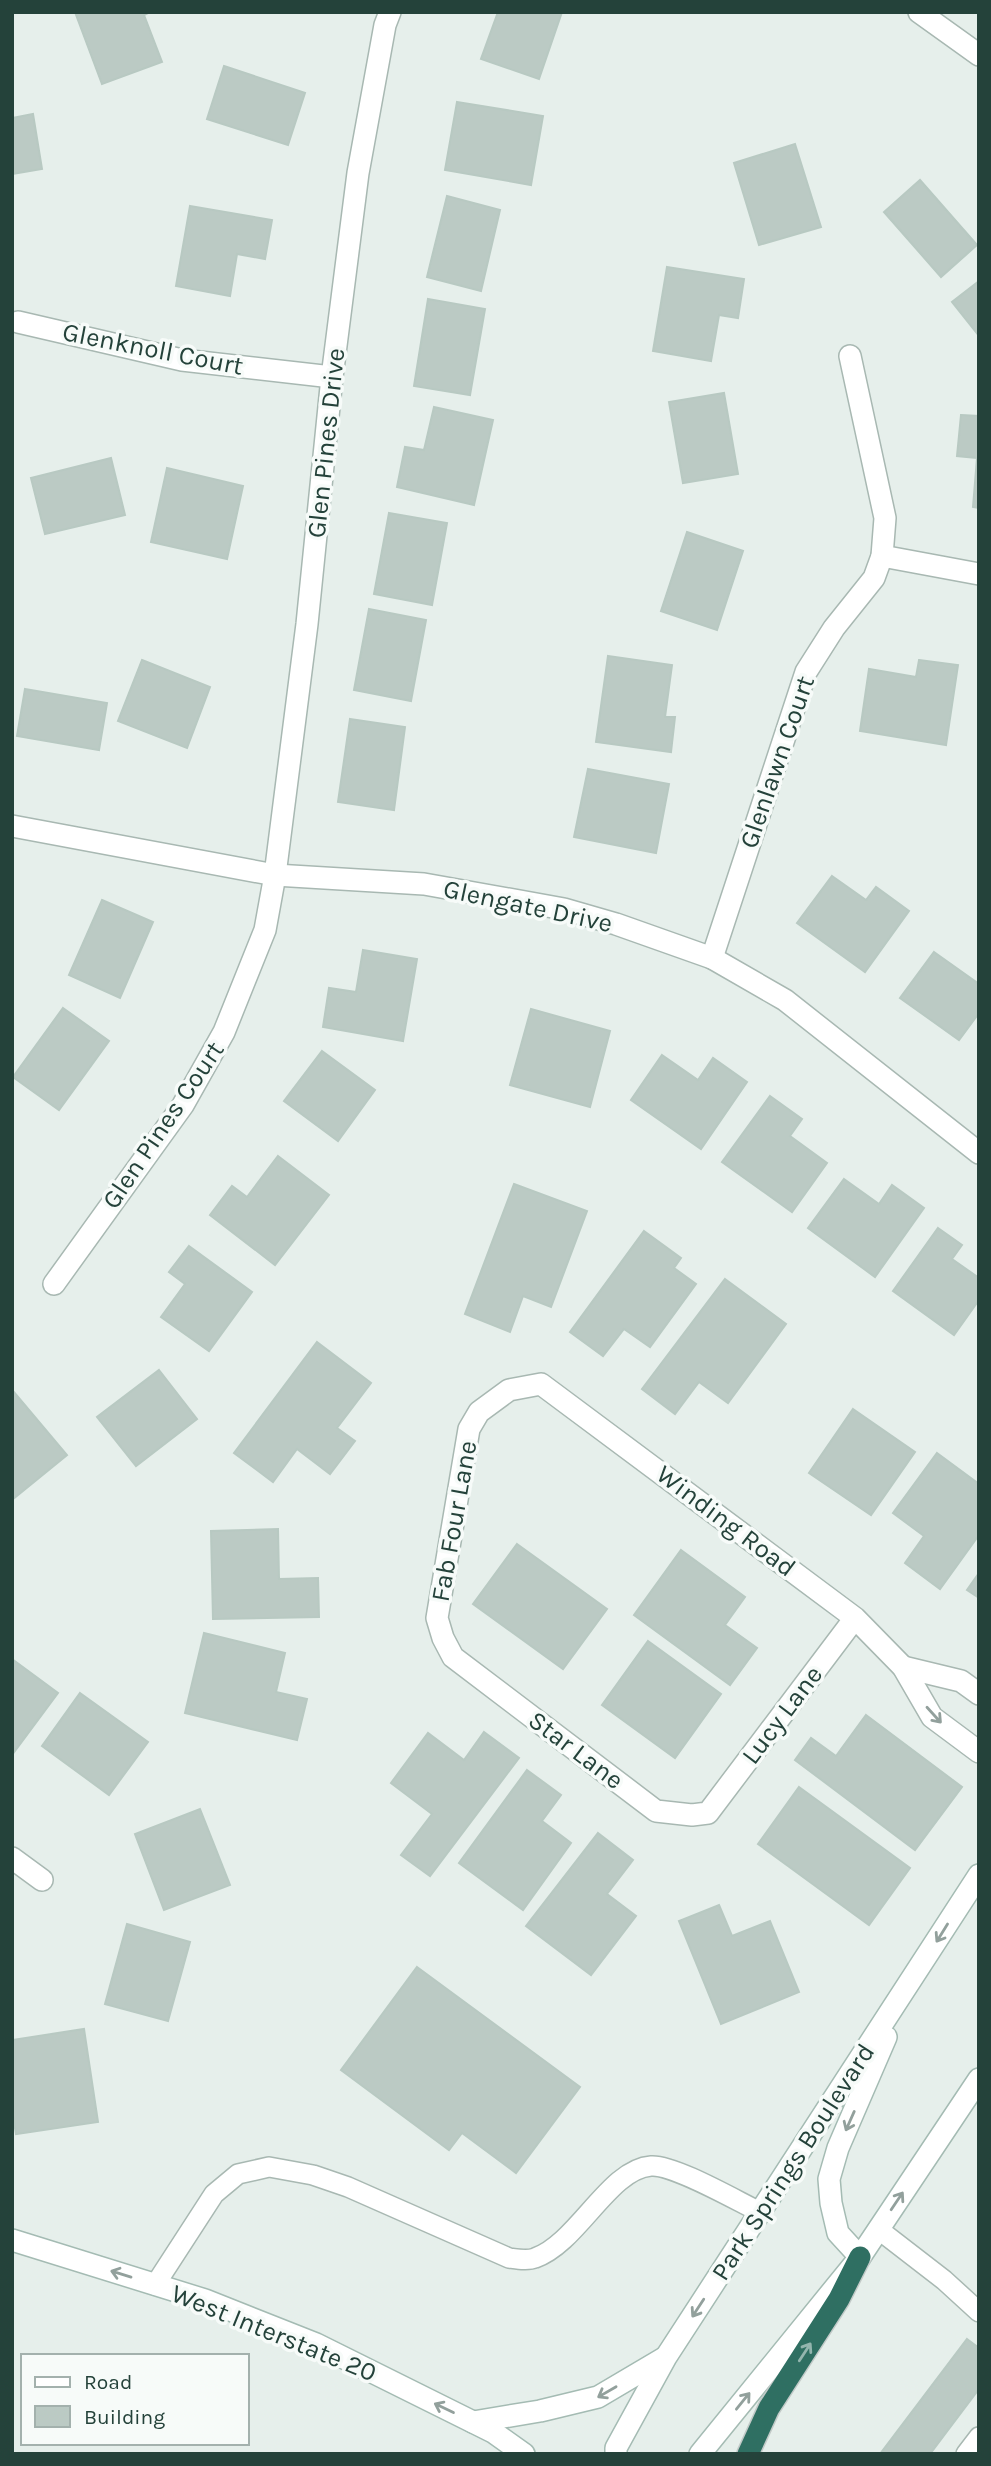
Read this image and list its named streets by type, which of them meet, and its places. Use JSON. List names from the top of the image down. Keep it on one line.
{"streets":{"street":["Glenknoll Court","Glen Pines Drive","Glenlawn Court","Glengate Drive","Glen Pines Court","Fab Four Lane","Winding Road","Lucy Lane","Star Lane","Park Springs Boulevard","West Interstate 20"]},"crossings":[["Glenknoll Court","Glen Pines Drive"],["Glen Pines Drive","Glengate Drive"],["Glen Pines Drive","Glen Pines Court"],["Glenlawn Court","Glengate Drive"],["Glengate Drive","Glen Pines Court"],["Fab Four Lane","Winding Road"],["Fab Four Lane","Star Lane"],["Winding Road","Lucy Lane"],["Lucy Lane","Star Lane"]],"one_way":["West Interstate 20"],"legend":["Road","Building"]}
